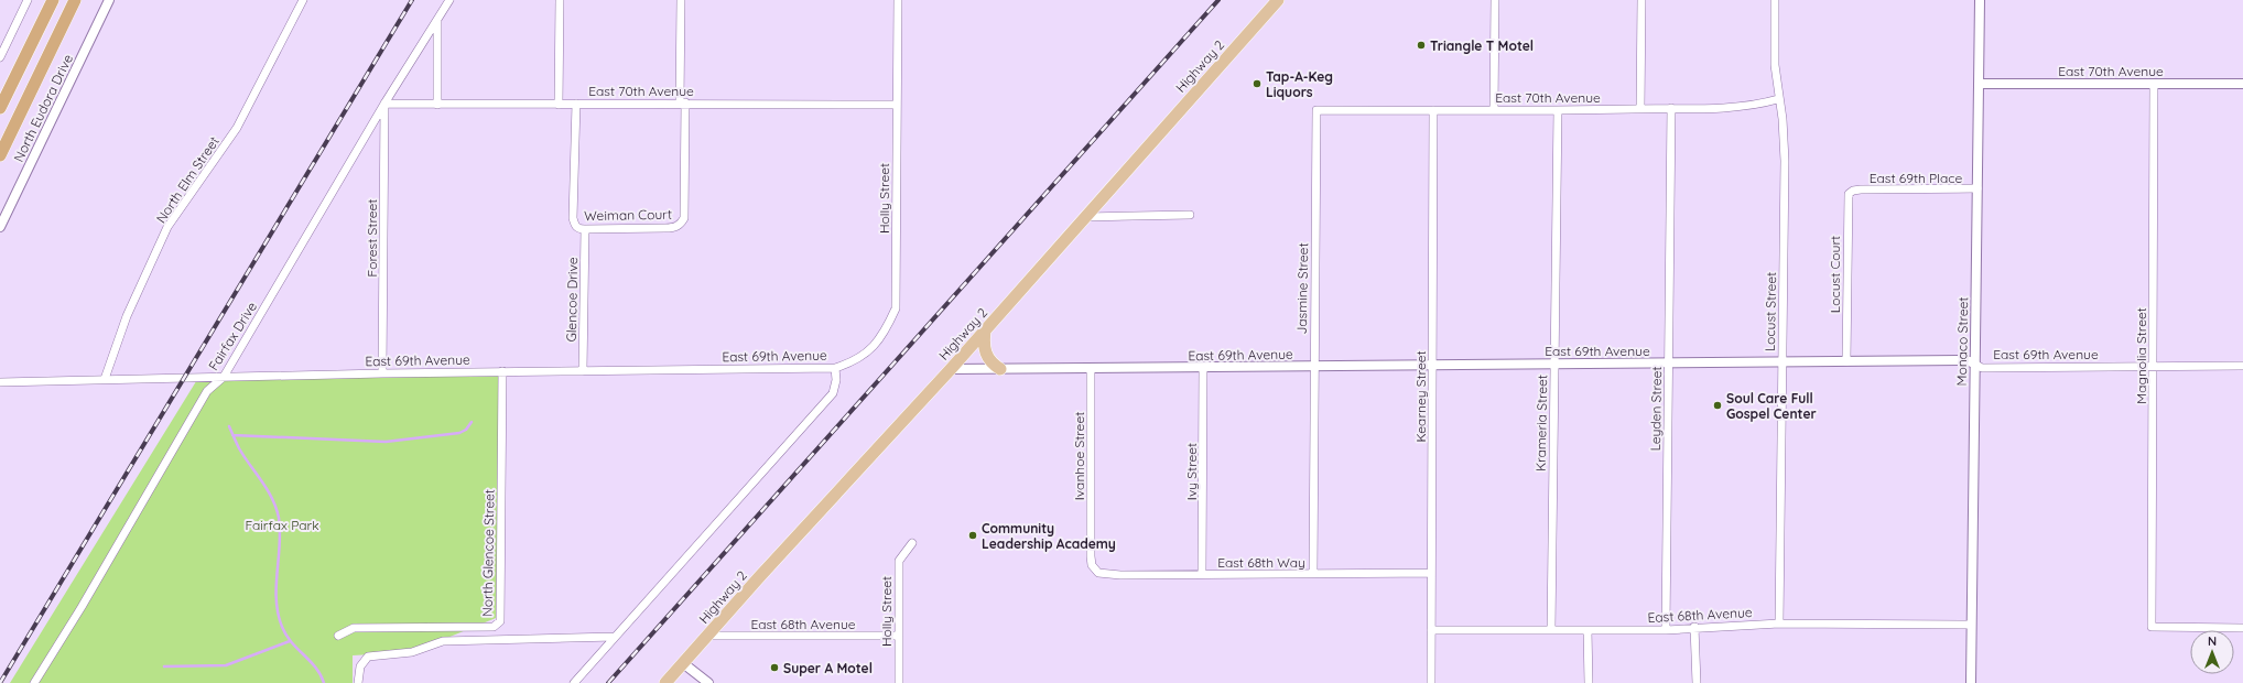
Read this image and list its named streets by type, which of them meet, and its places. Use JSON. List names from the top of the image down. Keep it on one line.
{"streets":{"main road":["Highway 2"],"street":["East 70th Avenue","North Eudora Drive","East 69th Place","North Elm Street","Holly Street","Weiman Court","Forest Street","Locust Court","Jasmine Street","Glencoe Drive","Locust Street","Fairfax Drive","Monaco Street","East 69th Avenue","Magnolia Street","Kearney Street","Leyden Street","Krameria Street","Ivanhoe Street","Ivy Street","North Glencoe Street","East 68th Way","East 68th Avenue"]},"crossings":[["Highway 2","East 69th Avenue"],["Highway 2","East 68th Avenue"],["East 70th Avenue","Holly Street"],["East 70th Avenue","Weiman Court"],["East 70th Avenue","Forest Street"],["East 70th Avenue","Jasmine Street"],["East 70th Avenue","Locust Street"],["East 70th Avenue","Fairfax Drive"],["East 70th Avenue","Monaco Street"],["East 70th Avenue","Magnolia Street"],["East 70th Avenue","Kearney Street"],["East 70th Avenue","Leyden Street"],["East 70th Avenue","Krameria Street"],["East 69th Place","Locust Court"],["East 69th Place","Monaco Street"],["North Elm Street","East 69th Avenue"],["Holly Street","East 69th Avenue"],["Holly Street","East 68th Avenue"],["Weiman Court","Glencoe Drive"],["Forest Street","Fairfax Drive"],["Forest Street","East 69th Avenue"],["Locust Court","East 69th Avenue"],["Jasmine Street","East 69th Avenue"],["Jasmine Street","East 68th Way"],["Glencoe Drive","East 69th Avenue"],["Locust Street","East 69th Avenue"],["Locust Street","East 68th Avenue"],["Fairfax Drive","East 69th Avenue"],["Monaco Street","East 69th Avenue"],["Monaco Street","East 68th Avenue"],["East 69th Avenue","Magnolia Street"],["East 69th Avenue","Kearney Street"],["East 69th Avenue","Leyden Street"],["East 69th Avenue","Krameria Street"],["East 69th Avenue","Ivanhoe Street"],["East 69th Avenue","Ivy Street"],["East 69th Avenue","North Glencoe Street"],["Kearney Street","East 68th Way"],["Kearney Street","East 68th Avenue"],["Leyden Street","East 68th Avenue"],["Krameria Street","East 68th Avenue"],["Ivanhoe Street","East 68th Way"],["Ivy Street","East 68th Way"]],"parks":["Fairfax Park"],"places":["Triangle T Motel","Tap-A-Keg Liquors","Soul Care Full Gospel Center","Community Leadership Academy","Super A Motel"],"north":"top"}
